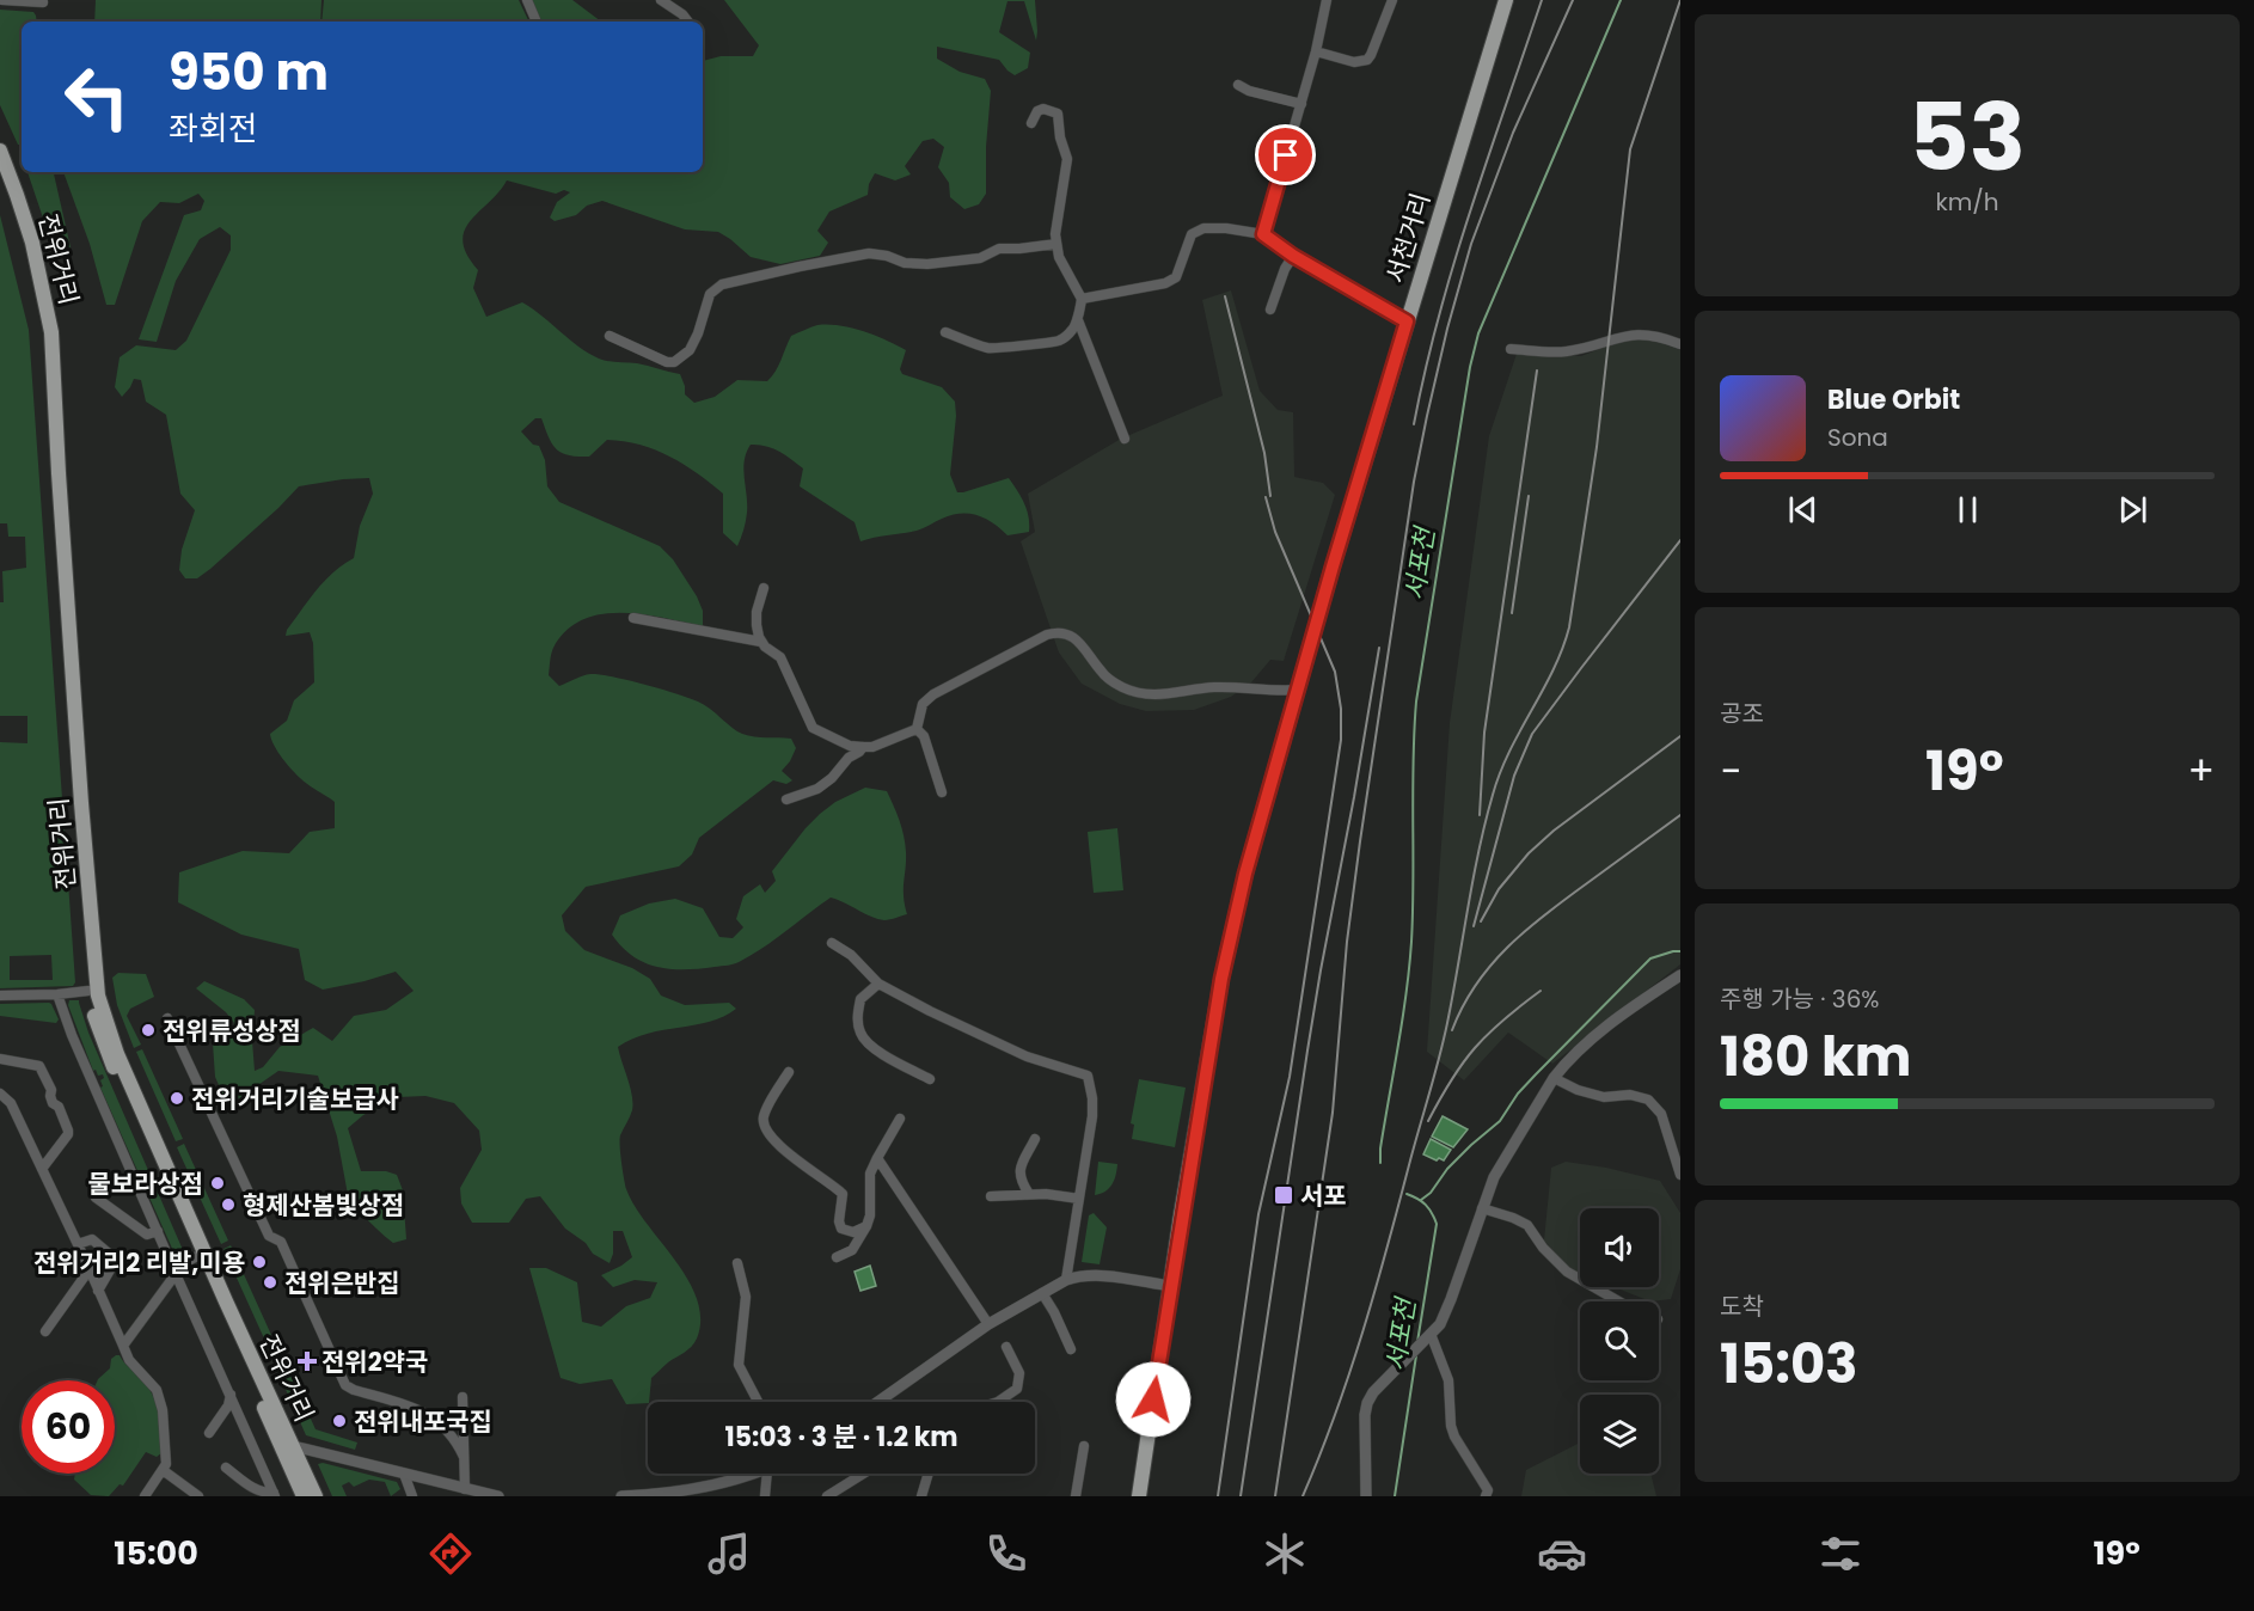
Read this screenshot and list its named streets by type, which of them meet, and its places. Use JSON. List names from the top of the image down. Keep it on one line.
{"streets":{"main road":["서천거리","전위거리"]},"water":["서포천"],"places":{"other":["전위류성상점","전위거리기술보급사","물보라상점","형제산봄빛상점","전위거리2 리발,미용","전위은반집","전위내포국집"],"transit":["서포"],"health":["전위2약국"]},"page":{"tile":[["53","km/h"],"공조",["주행 가능 · 36%","180 km"],["도착","15:03"]],"turn":["950 m","좌회전"],"song":["Blue Orbit","Sona"],"heat":["−","19°","+"],"limit":"60","trip":"15:03 · 3 분 · 1.2 km","tabs":["15:00","19°"]}}
